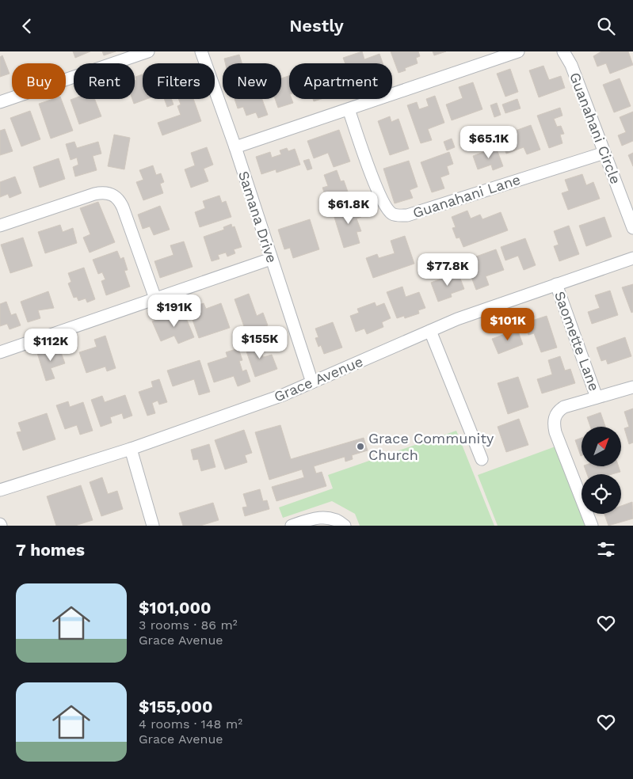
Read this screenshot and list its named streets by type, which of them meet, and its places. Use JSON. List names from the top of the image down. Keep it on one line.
{"streets":{"street":["Guanahani Circle","Guanahani Lane","Samana Drive","Saomette Lane","Grace Avenue"]},"crossings":[["Guanahani Circle","Guanahani Lane"],["Samana Drive","Grace Avenue"],["Saomette Lane","Grace Avenue"]],"places":["Grace Community Church"],"north":"top right","page":{"header":"Nestly","chip":["Buy","Rent","Filters","New","Apartment"],"price":["$65.1K","$61.8K","$77.8K","$191K","$101K","$155K","$112K"],"heading":"7 homes","list":[{"name":"$101,000","note":"3 rooms · 86 m² · Grace Avenue"},{"name":"$155,000","note":"4 rooms · 148 m² · Grace Avenue"}]}}
